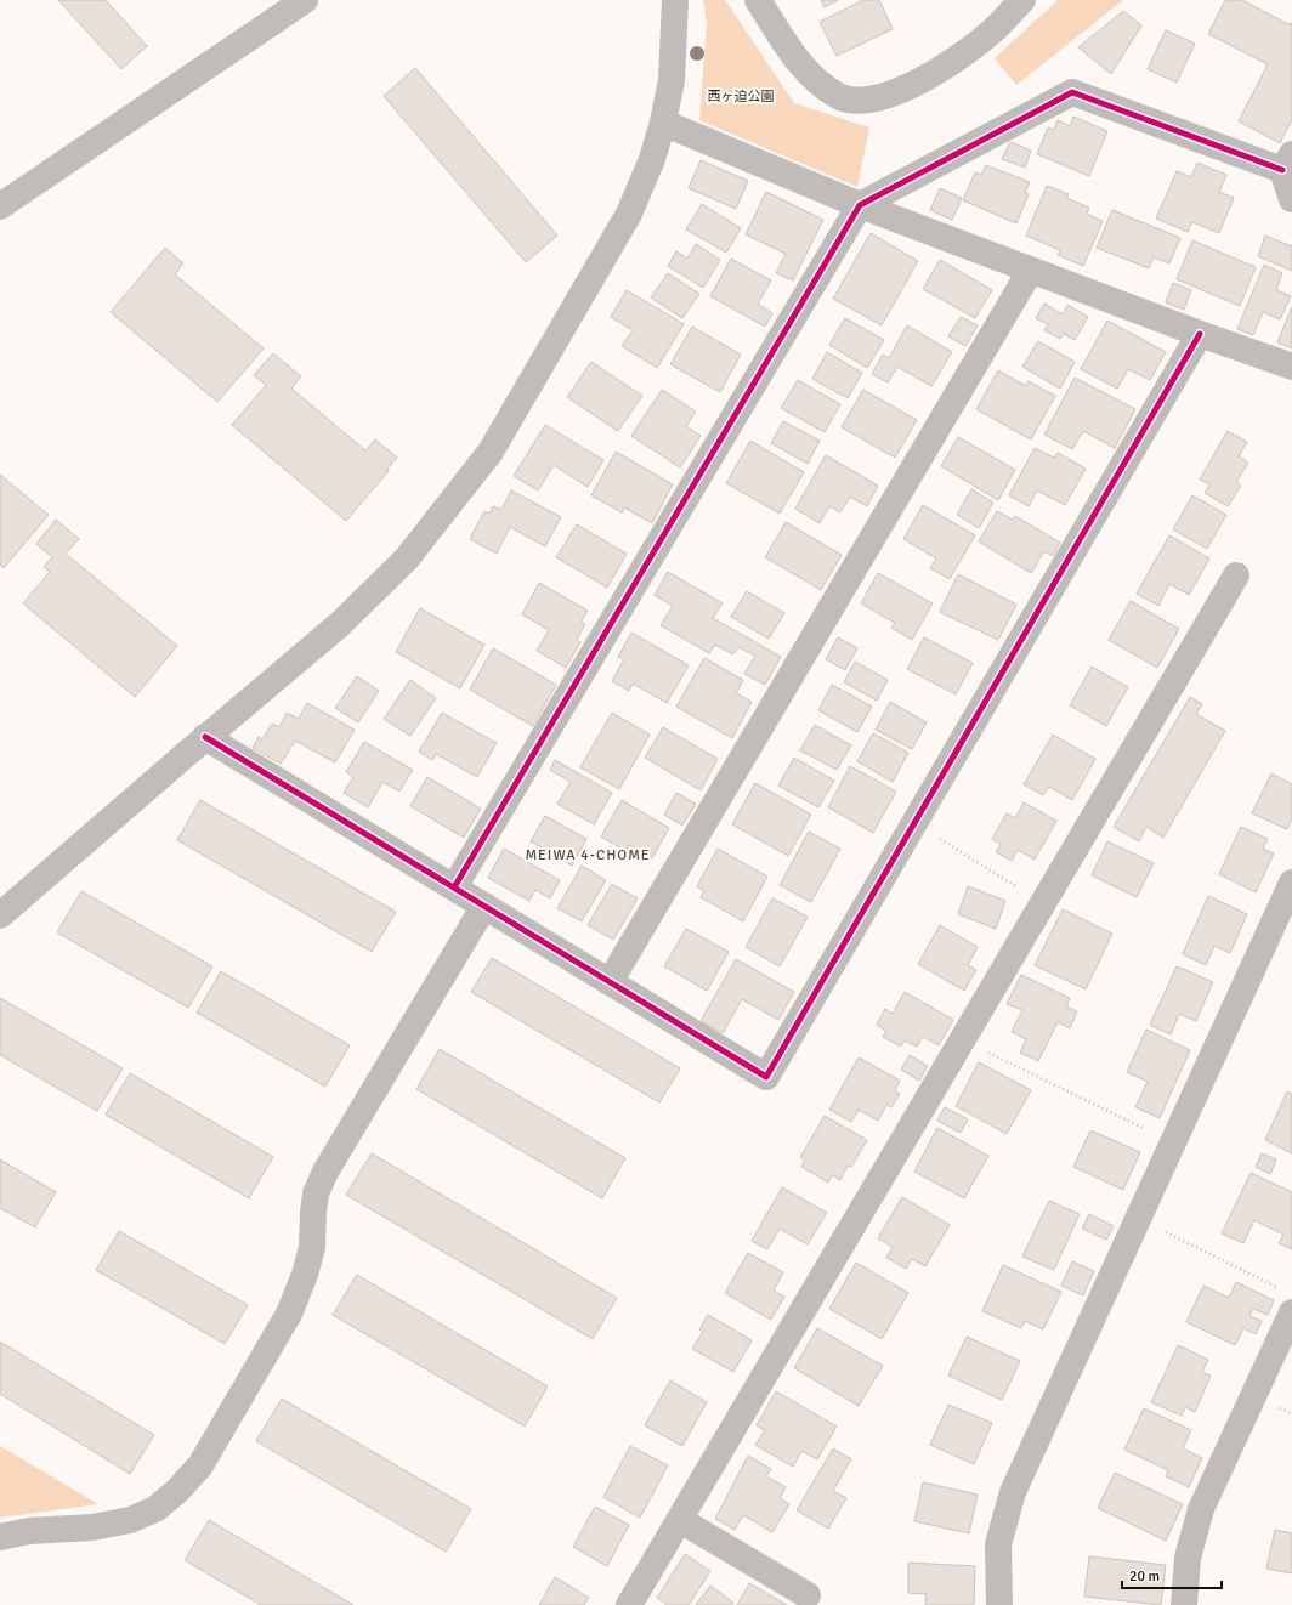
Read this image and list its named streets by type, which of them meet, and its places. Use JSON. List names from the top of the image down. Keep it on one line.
{"districts":["MEIWA 4-CHOME"],"parks":["西ヶ迫公園"],"scale_bar":"20 m"}
